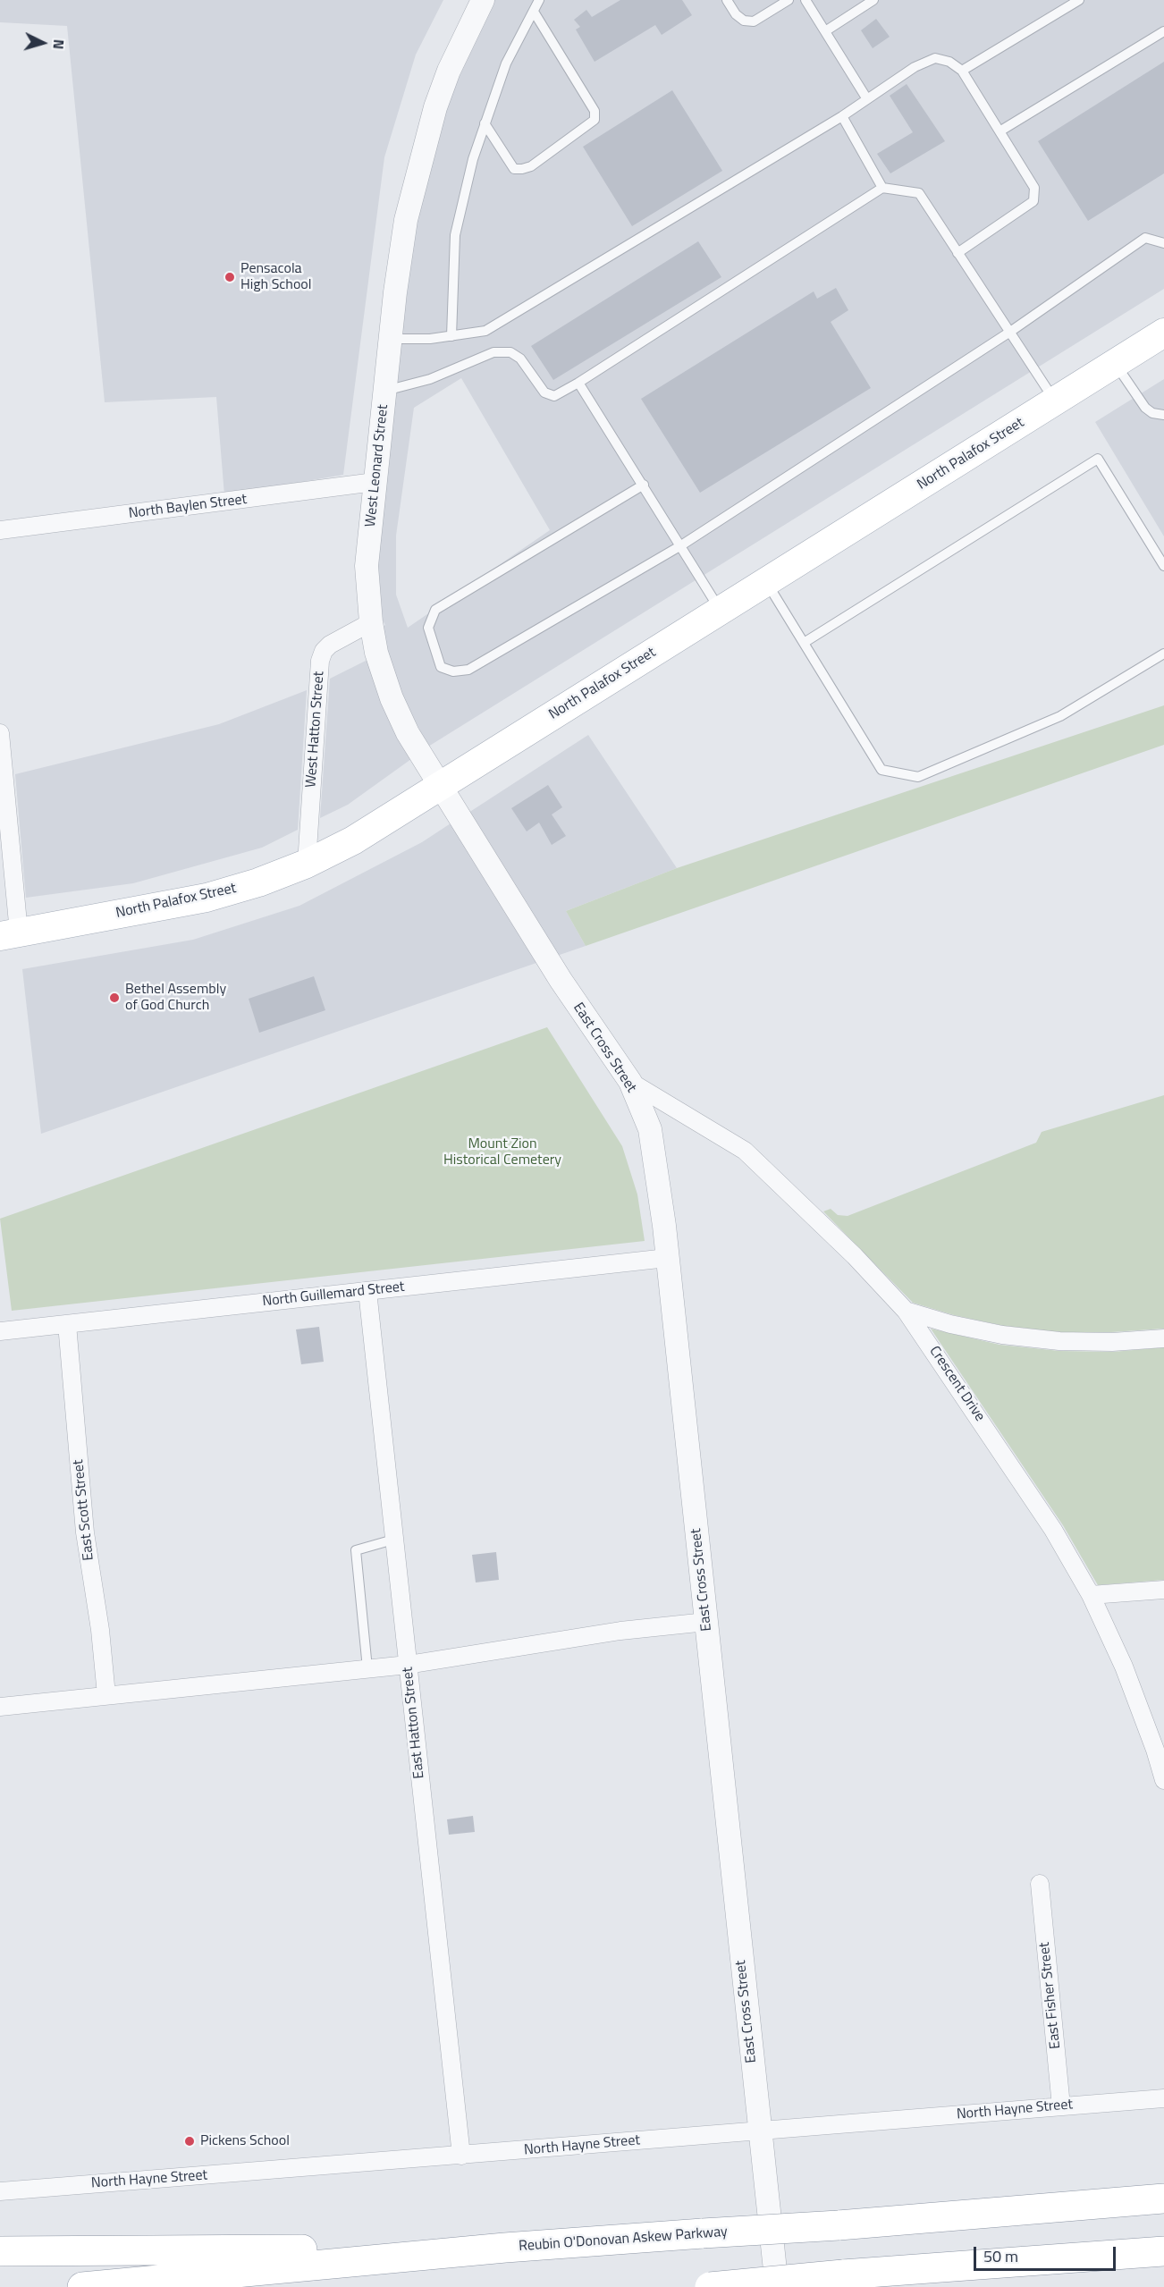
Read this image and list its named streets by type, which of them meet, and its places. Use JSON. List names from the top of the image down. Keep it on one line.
{"streets":{"highway":["Reubin O'Donovan Askew Parkway"],"main road":["North Palafox Street"],"street":["West Leonard Street","North Baylen Street","West Hatton Street","East Cross Street","North Guillemard Street","Crescent Drive","East Scott Street","East Hatton Street","East Fisher Street","North Hayne Street"]},"crossings":[["North Palafox Street","West Leonard Street"],["North Palafox Street","West Hatton Street"],["West Leonard Street","North Baylen Street"],["West Leonard Street","West Hatton Street"],["West Leonard Street","East Cross Street"],["East Cross Street","North Guillemard Street"],["East Cross Street","Crescent Drive"],["East Cross Street","North Hayne Street"],["North Guillemard Street","East Scott Street"],["North Guillemard Street","East Hatton Street"],["East Hatton Street","North Hayne Street"],["East Fisher Street","North Hayne Street"]],"parks":["Mount Zion Historical Cemetery"],"places":["Pensacola High School","Bethel Assembly of God Church","Pickens School"],"scale_bar":"50 m","north":"right"}
